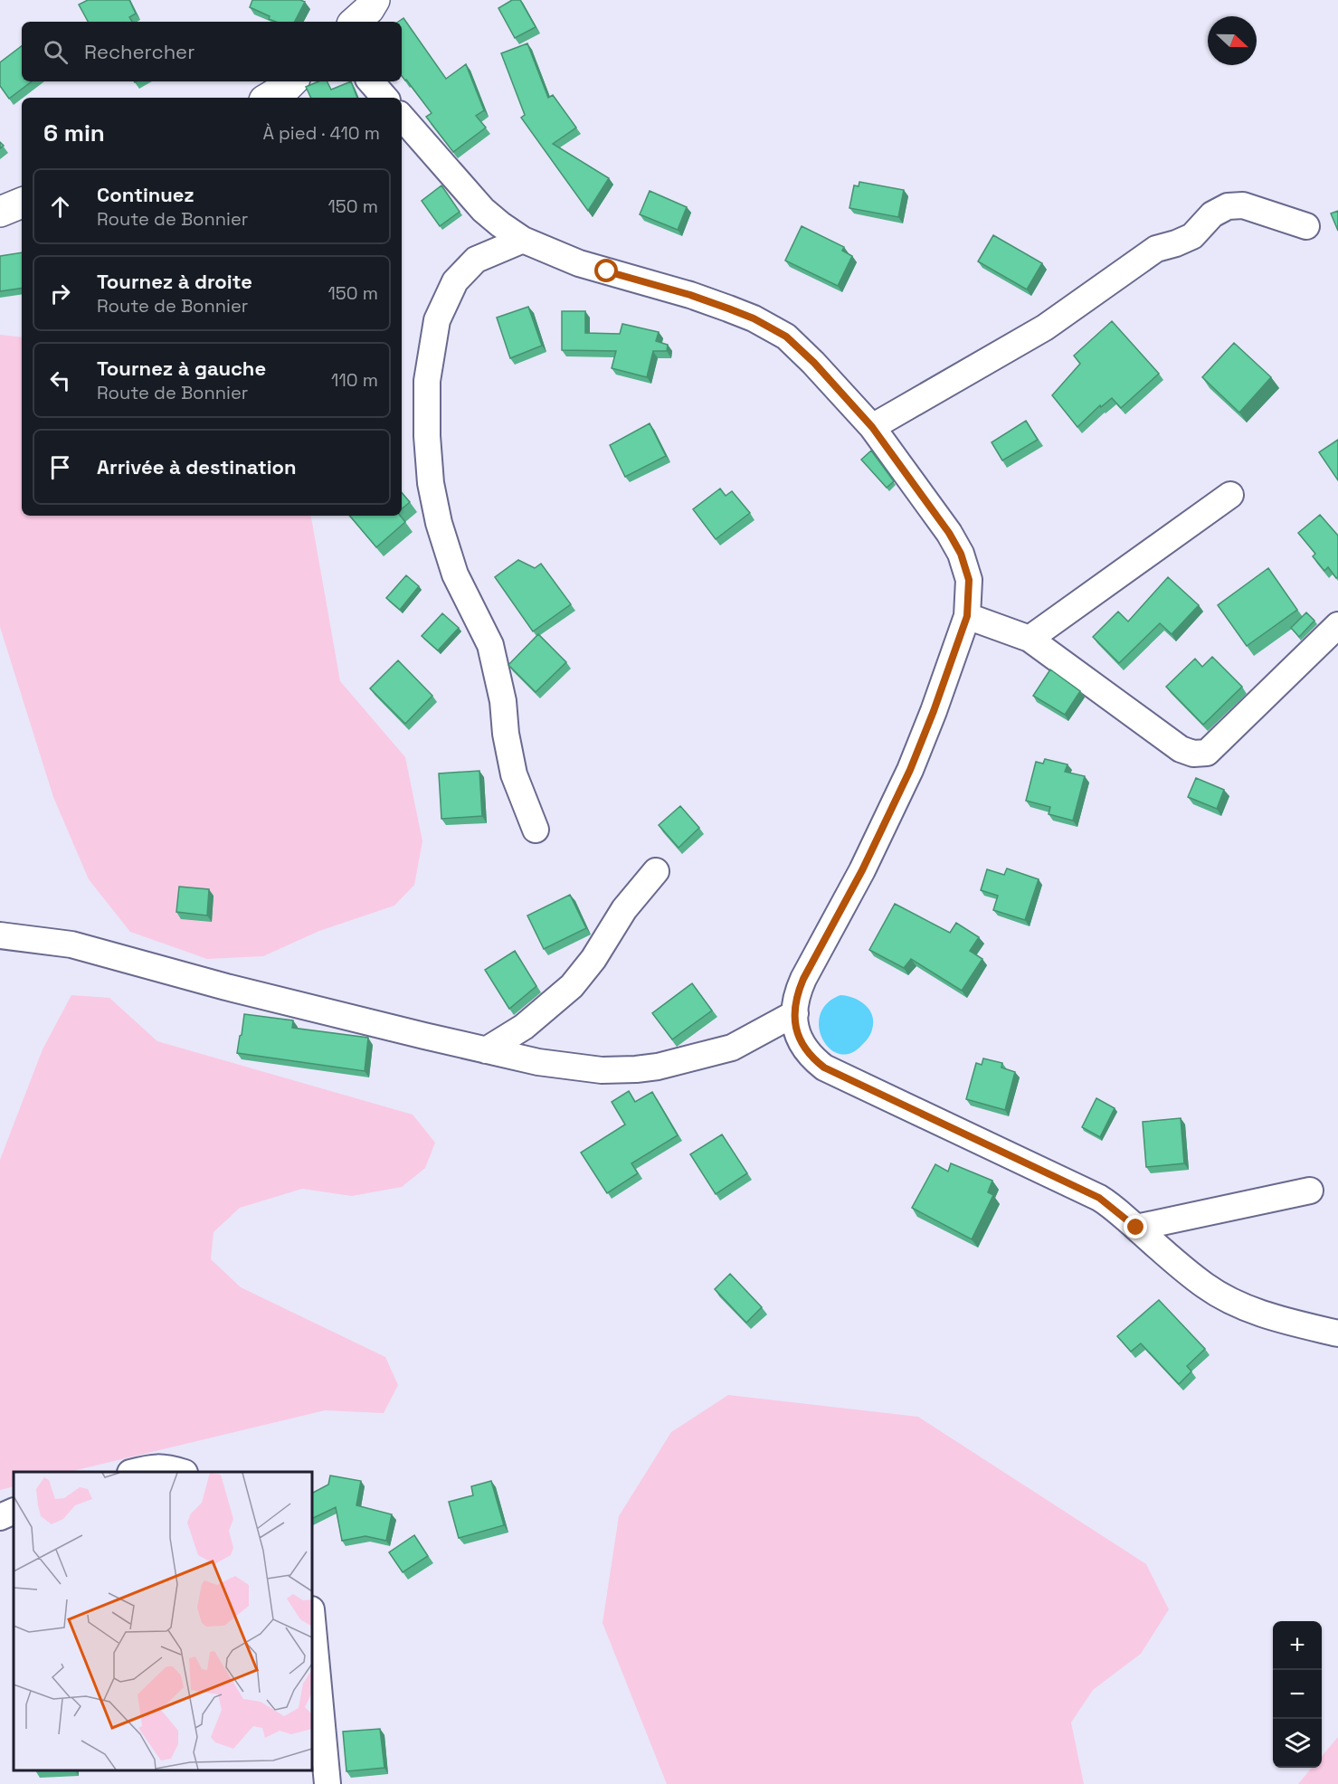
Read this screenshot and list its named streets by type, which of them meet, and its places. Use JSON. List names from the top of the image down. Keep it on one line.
{"north":"right","page":{"search":"Rechercher","heading":["6 min","À pied · 410 m"],"list":[["Continuez","Route de Bonnier","150 m"],["Tournez à droite","Route de Bonnier","150 m"],["Tournez à gauche","Route de Bonnier","110 m"],"Arrivée à destination"],"map_buttons":["+","−"]}}
